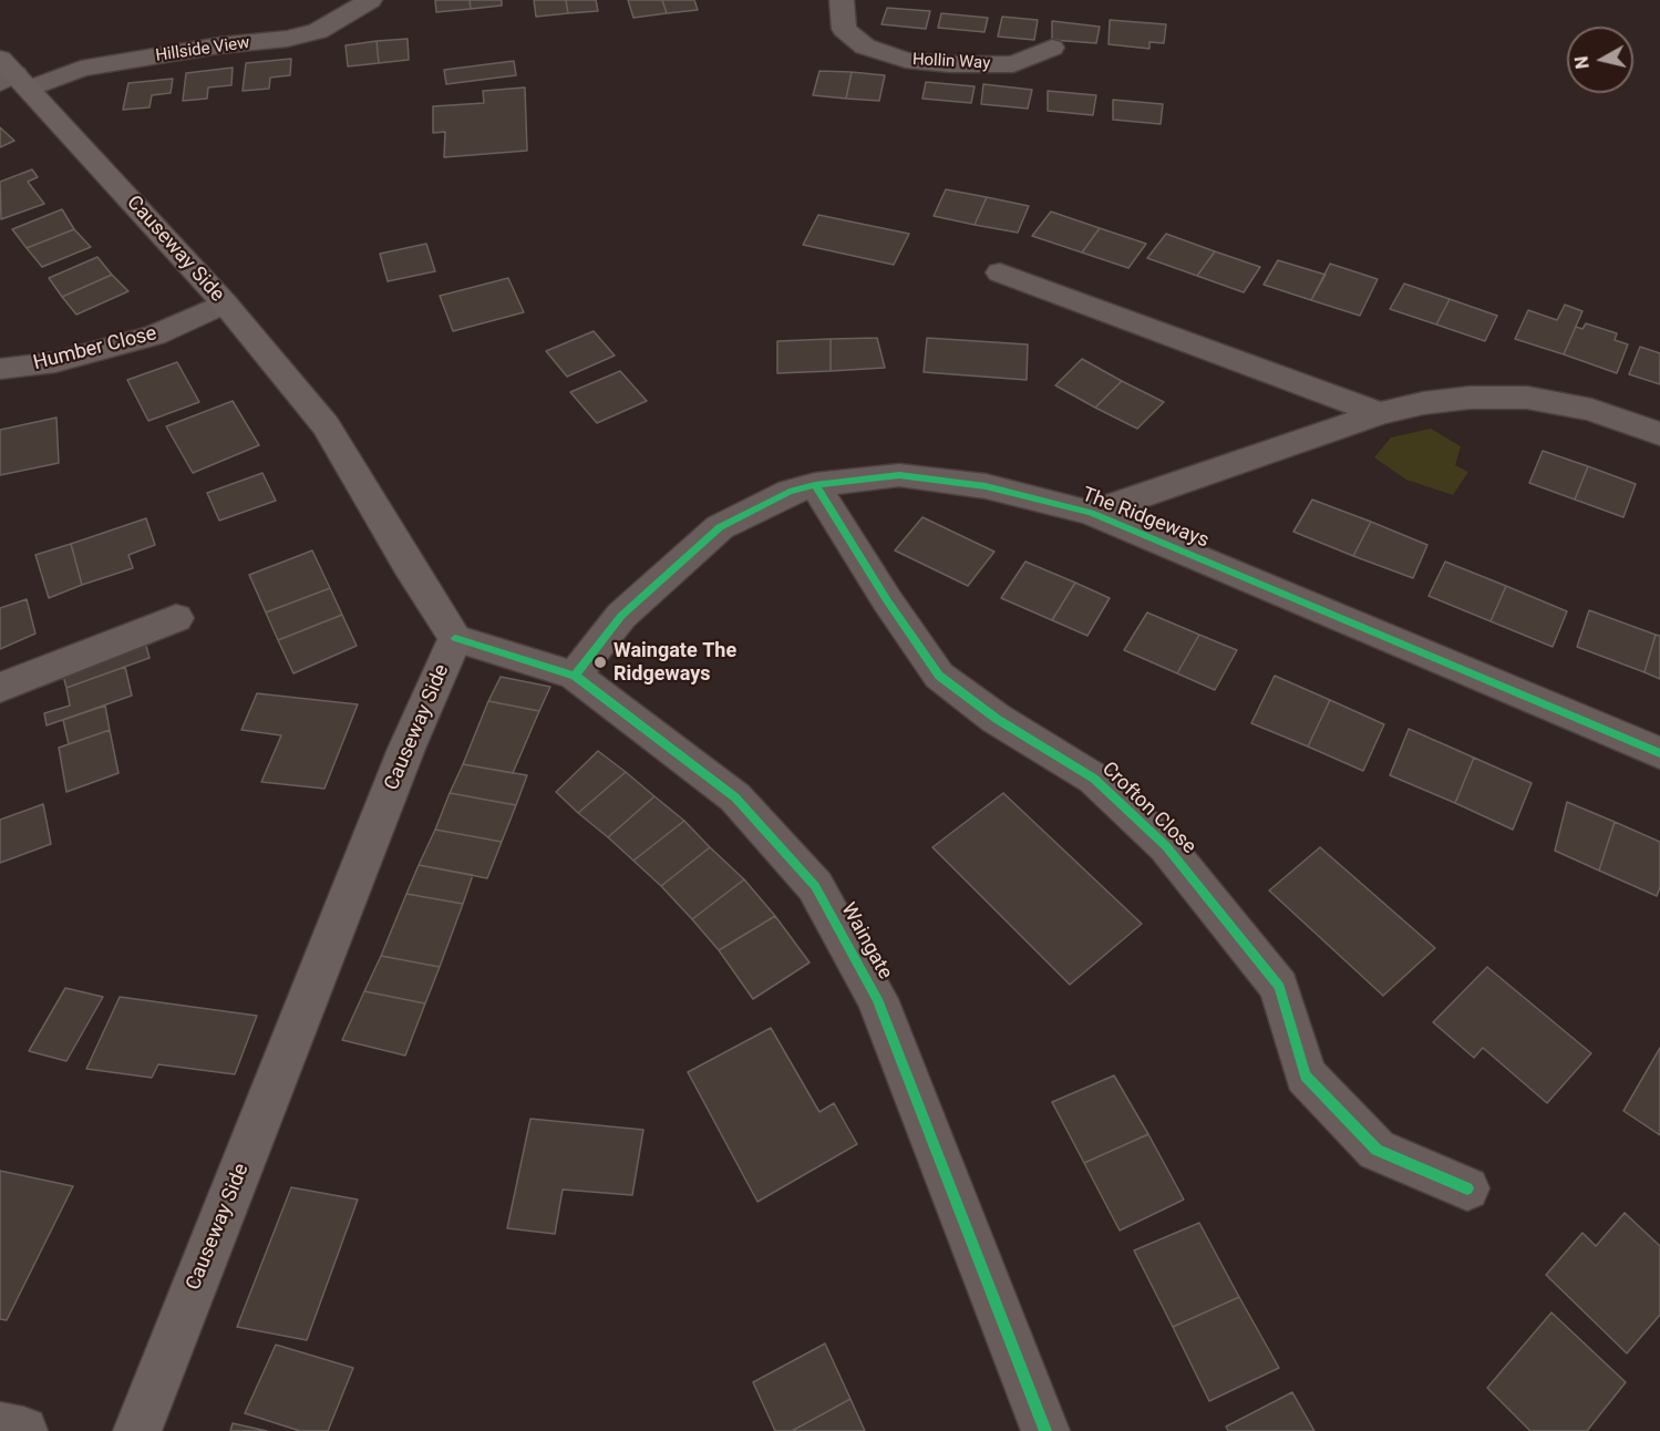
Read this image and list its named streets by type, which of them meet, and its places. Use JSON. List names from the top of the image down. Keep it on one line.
{"streets":{"street":["Hillside View","Hollin Way","Causeway Side","Humber Close","The Ridgeways","Crofton Close","Waingate"]},"crossings":[["Hillside View","Causeway Side"],["Causeway Side","Humber Close"],["Causeway Side","Waingate"],["The Ridgeways","Crofton Close"],["The Ridgeways","Waingate"]],"places":["Waingate The Ridgeways"],"north":"left"}
